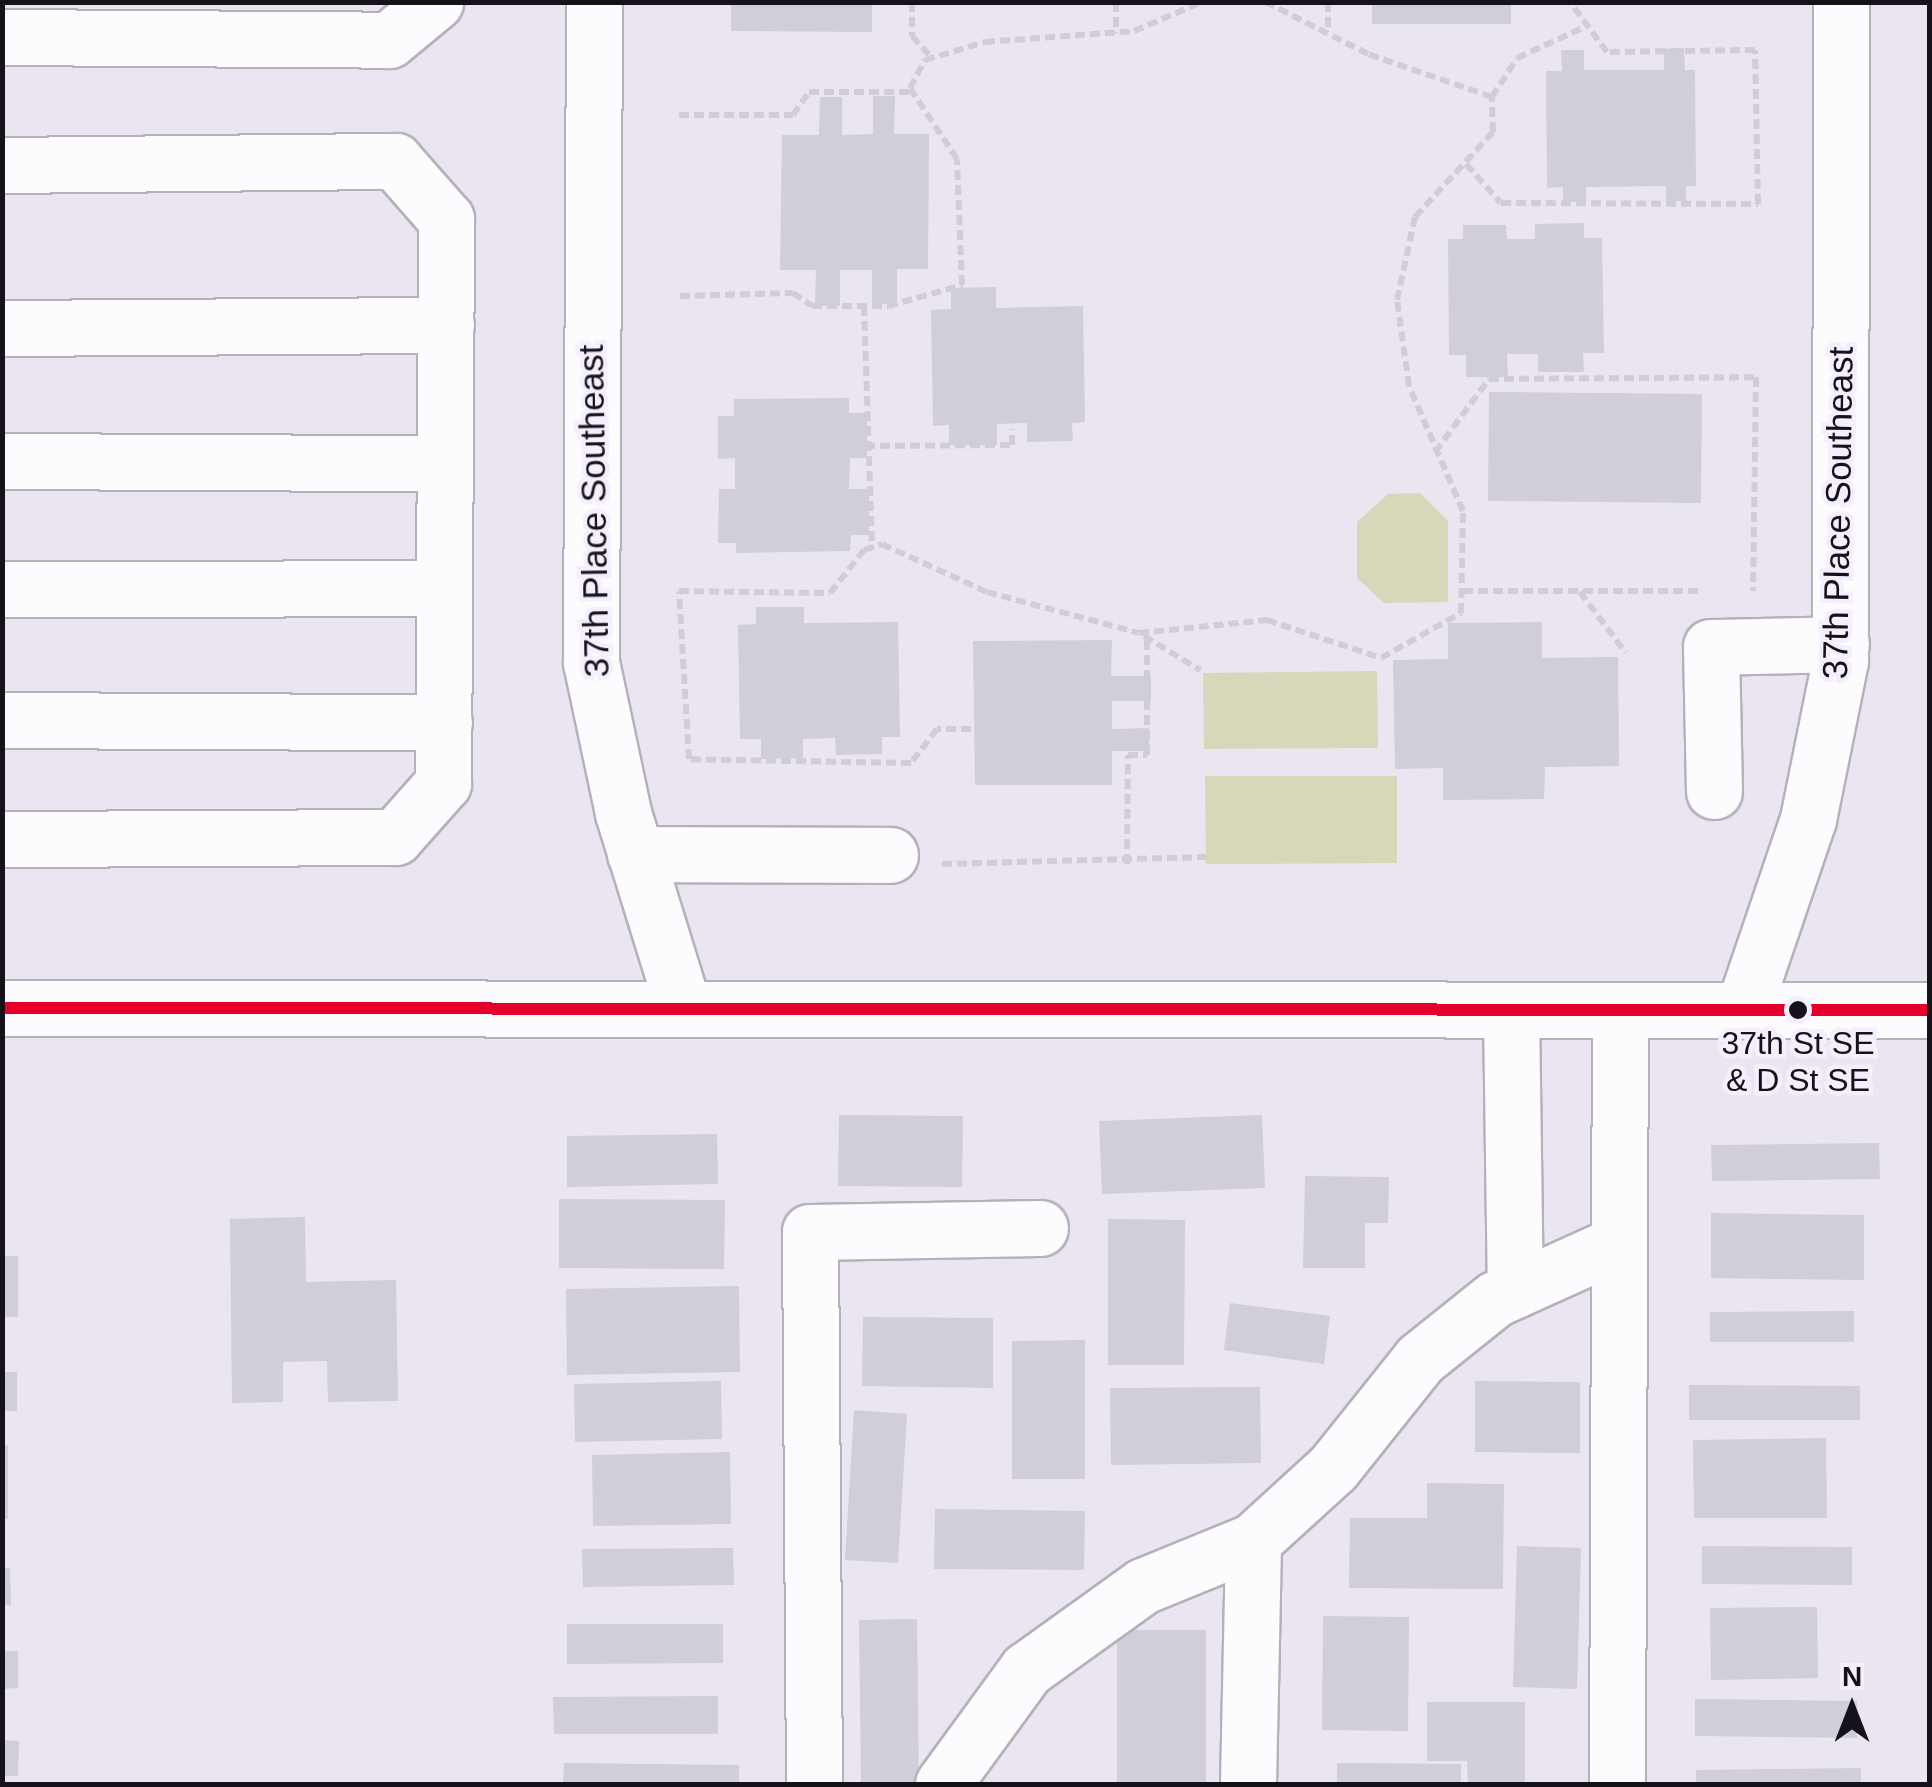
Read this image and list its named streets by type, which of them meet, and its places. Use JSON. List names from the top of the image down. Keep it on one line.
{"streets":{"street":["37th Place Southeast"]},"places":["37th St SE & D St SE"],"north":"top"}
